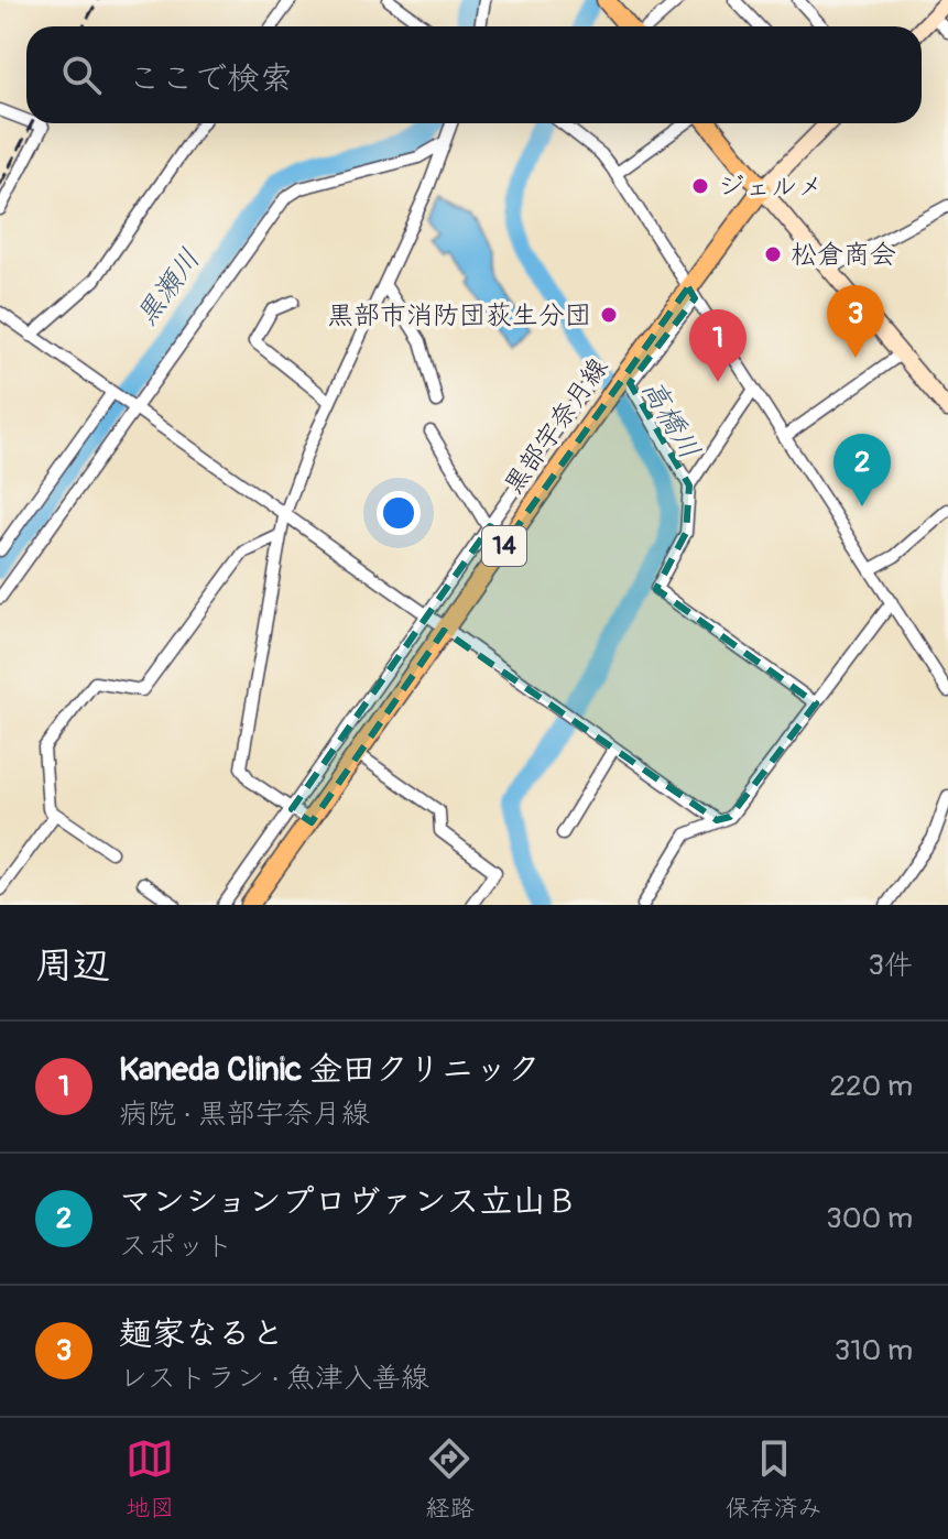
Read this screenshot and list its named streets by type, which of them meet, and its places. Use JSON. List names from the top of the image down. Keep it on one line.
{"streets":{"main road":["黒部宇奈月線","14"]},"water":["黒瀬川","高橋川"],"places":["ジェルメ","松倉商会","黒部市消防団荻生分団"],"page":{"search":"ここで検索","pins":["3","1","2"],"heading":["周辺","3件"],"list":[{"mark":"1","name":"Kaneda Clinic 金田クリニック","note":"病院 · 黒部宇奈月線","value":"220 m"},{"mark":"2","name":"マンションプロヴァンス立山Ｂ","note":"スポット","value":"300 m"},{"mark":"3","name":"麺家なると","note":"レストラン · 魚津入善線","value":"310 m"}],"nav":["地図","経路","保存済み"]}}
